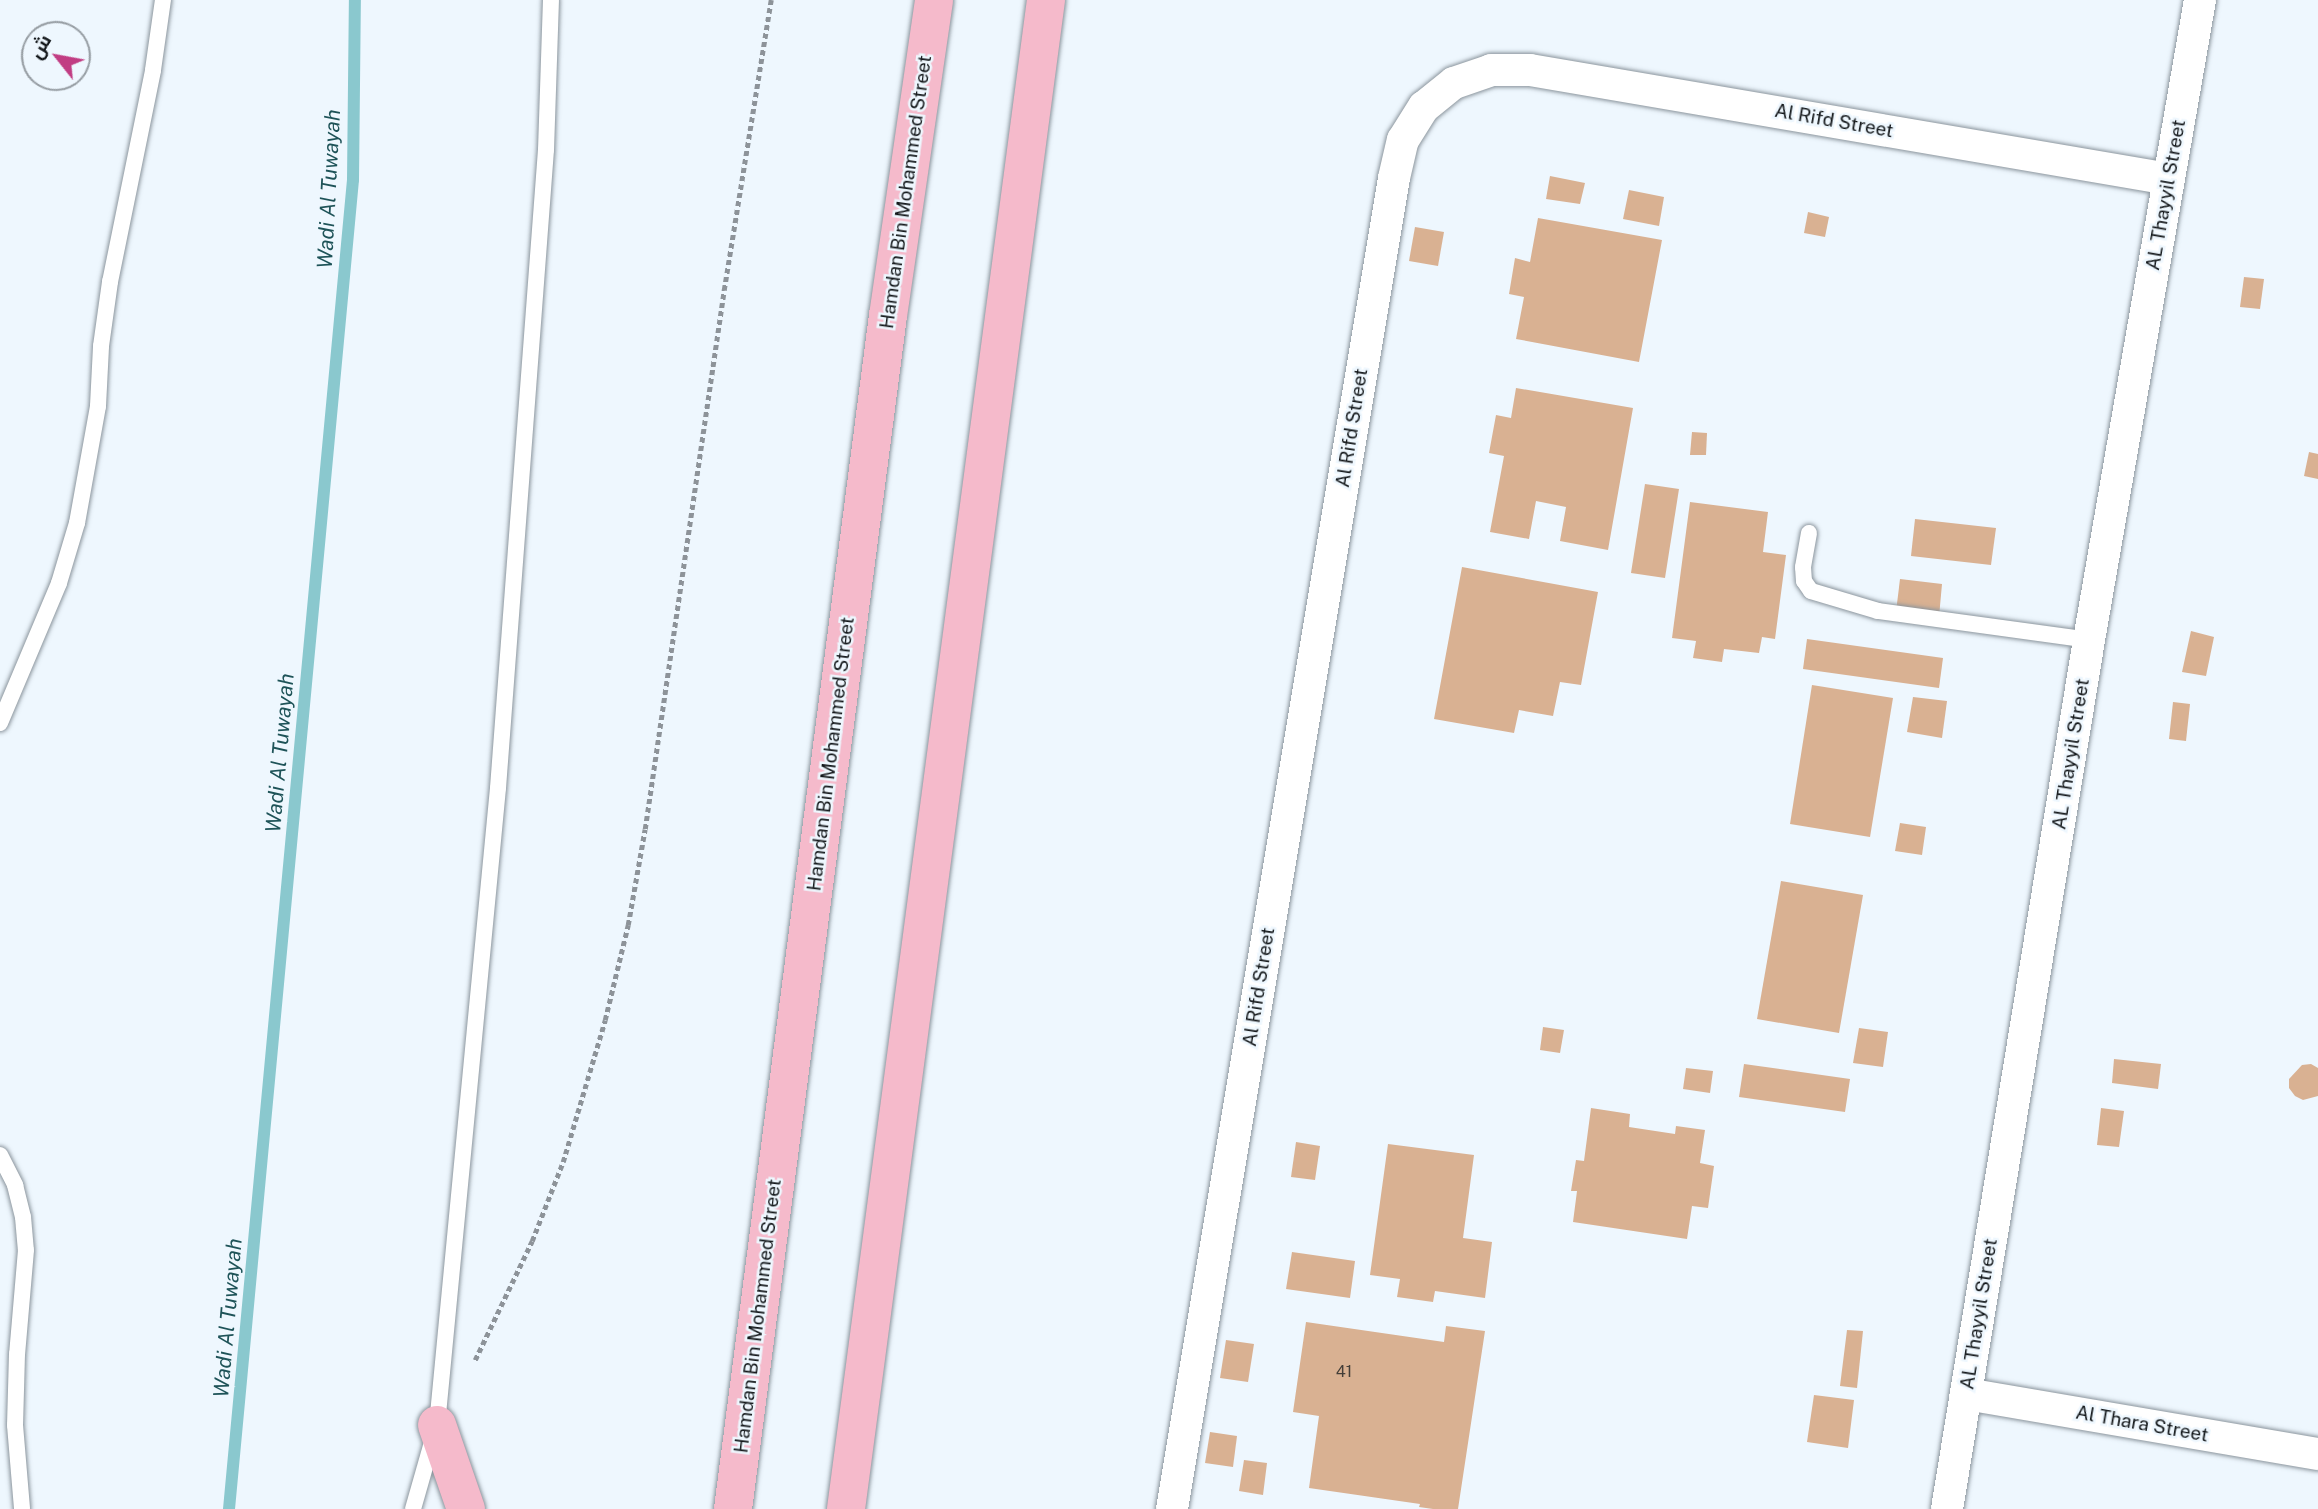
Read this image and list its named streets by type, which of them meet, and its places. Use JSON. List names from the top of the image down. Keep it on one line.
{"streets":{"main road":["Hamdan Bin Mohammed Street"],"street":["Al Rifd Street","AL Thayyil Street","Al Thara Street"]},"crossings":[["Al Rifd Street","AL Thayyil Street"],["AL Thayyil Street","Al Thara Street"]],"water":["Wadi Al Tuwayah"],"house_numbers":["41"],"north":"top left"}
